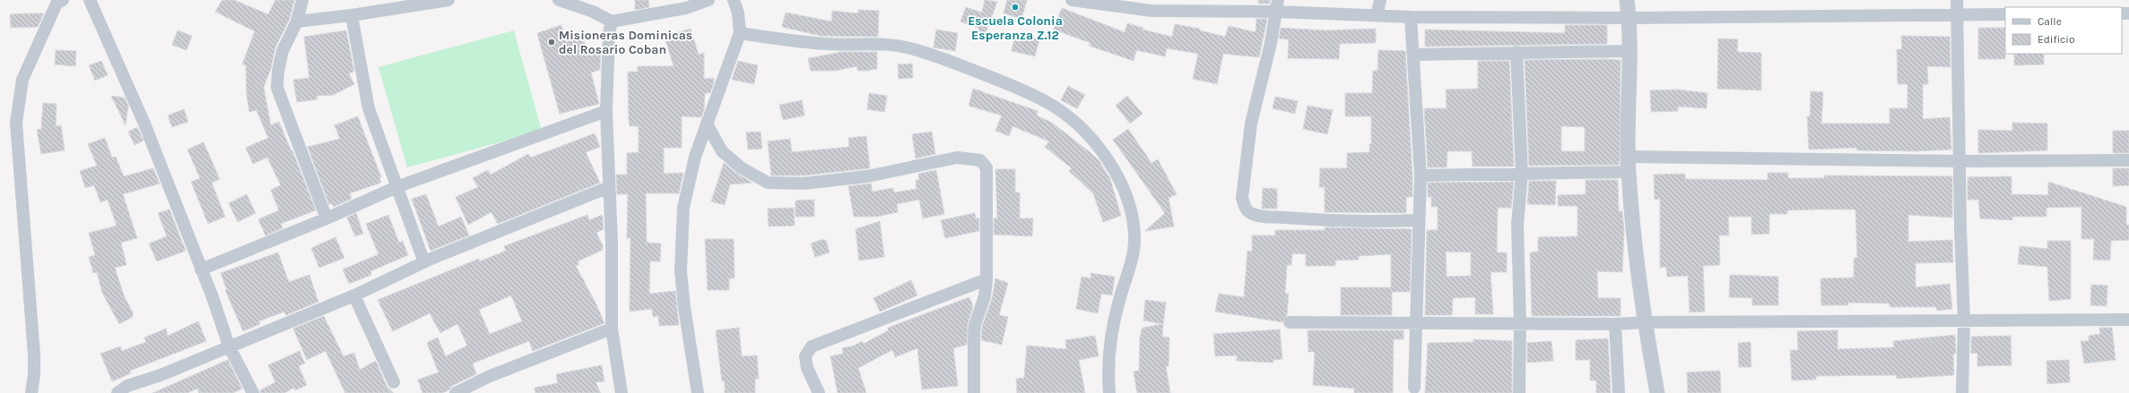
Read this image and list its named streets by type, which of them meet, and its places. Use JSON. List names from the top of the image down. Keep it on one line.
{"places":["Escuela Colonia Esperanza Z.12","Misioneras Dominicas del Rosario Coban"],"legend":["Calle","Edificio"]}
